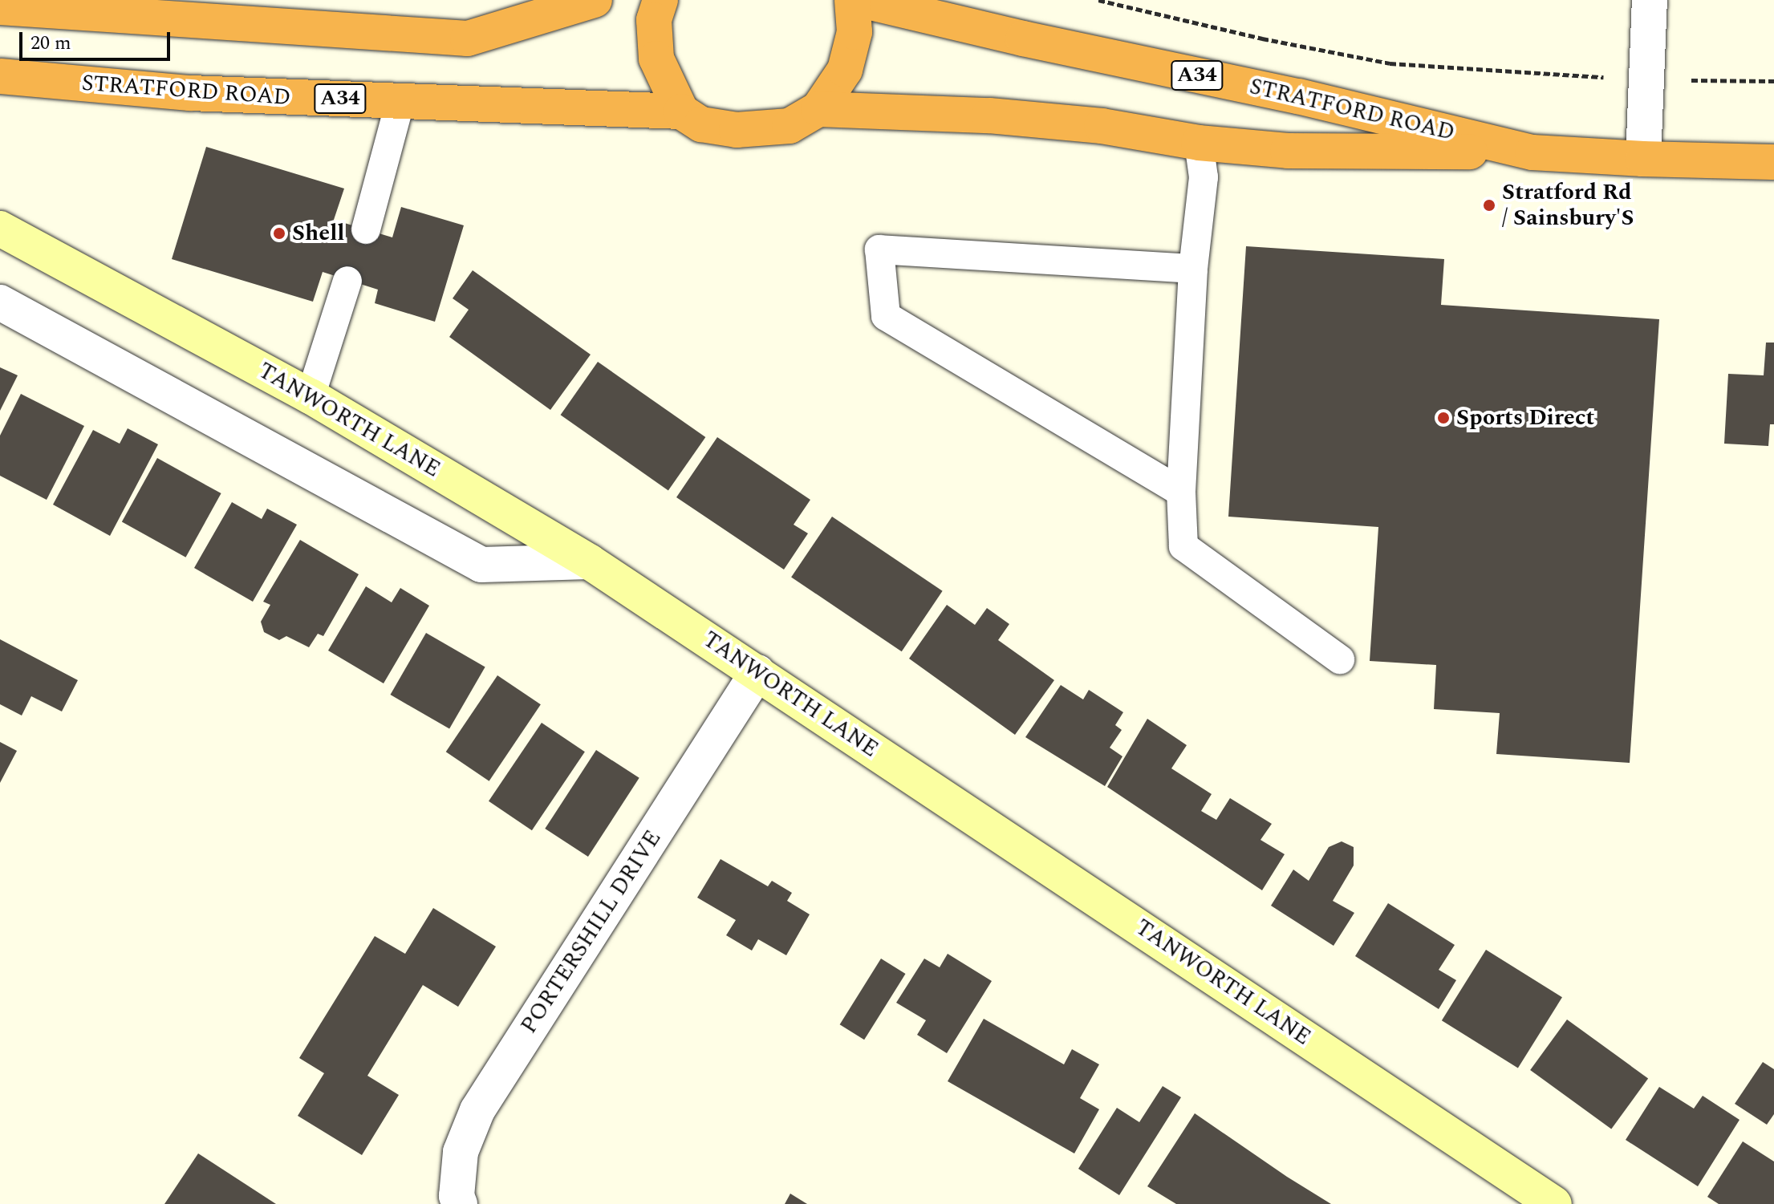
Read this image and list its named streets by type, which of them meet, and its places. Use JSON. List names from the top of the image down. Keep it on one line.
{"streets":{"highway":["A34","STRATFORD ROAD"],"street":["TANWORTH LANE","PORTERSHILL DRIVE"]},"crossings":[["A34","STRATFORD ROAD"],["TANWORTH LANE","PORTERSHILL DRIVE"]],"places":["Stratford Rd / Sainsbury'S","Shell","Sports Direct"],"scale_bar":"20 m"}
